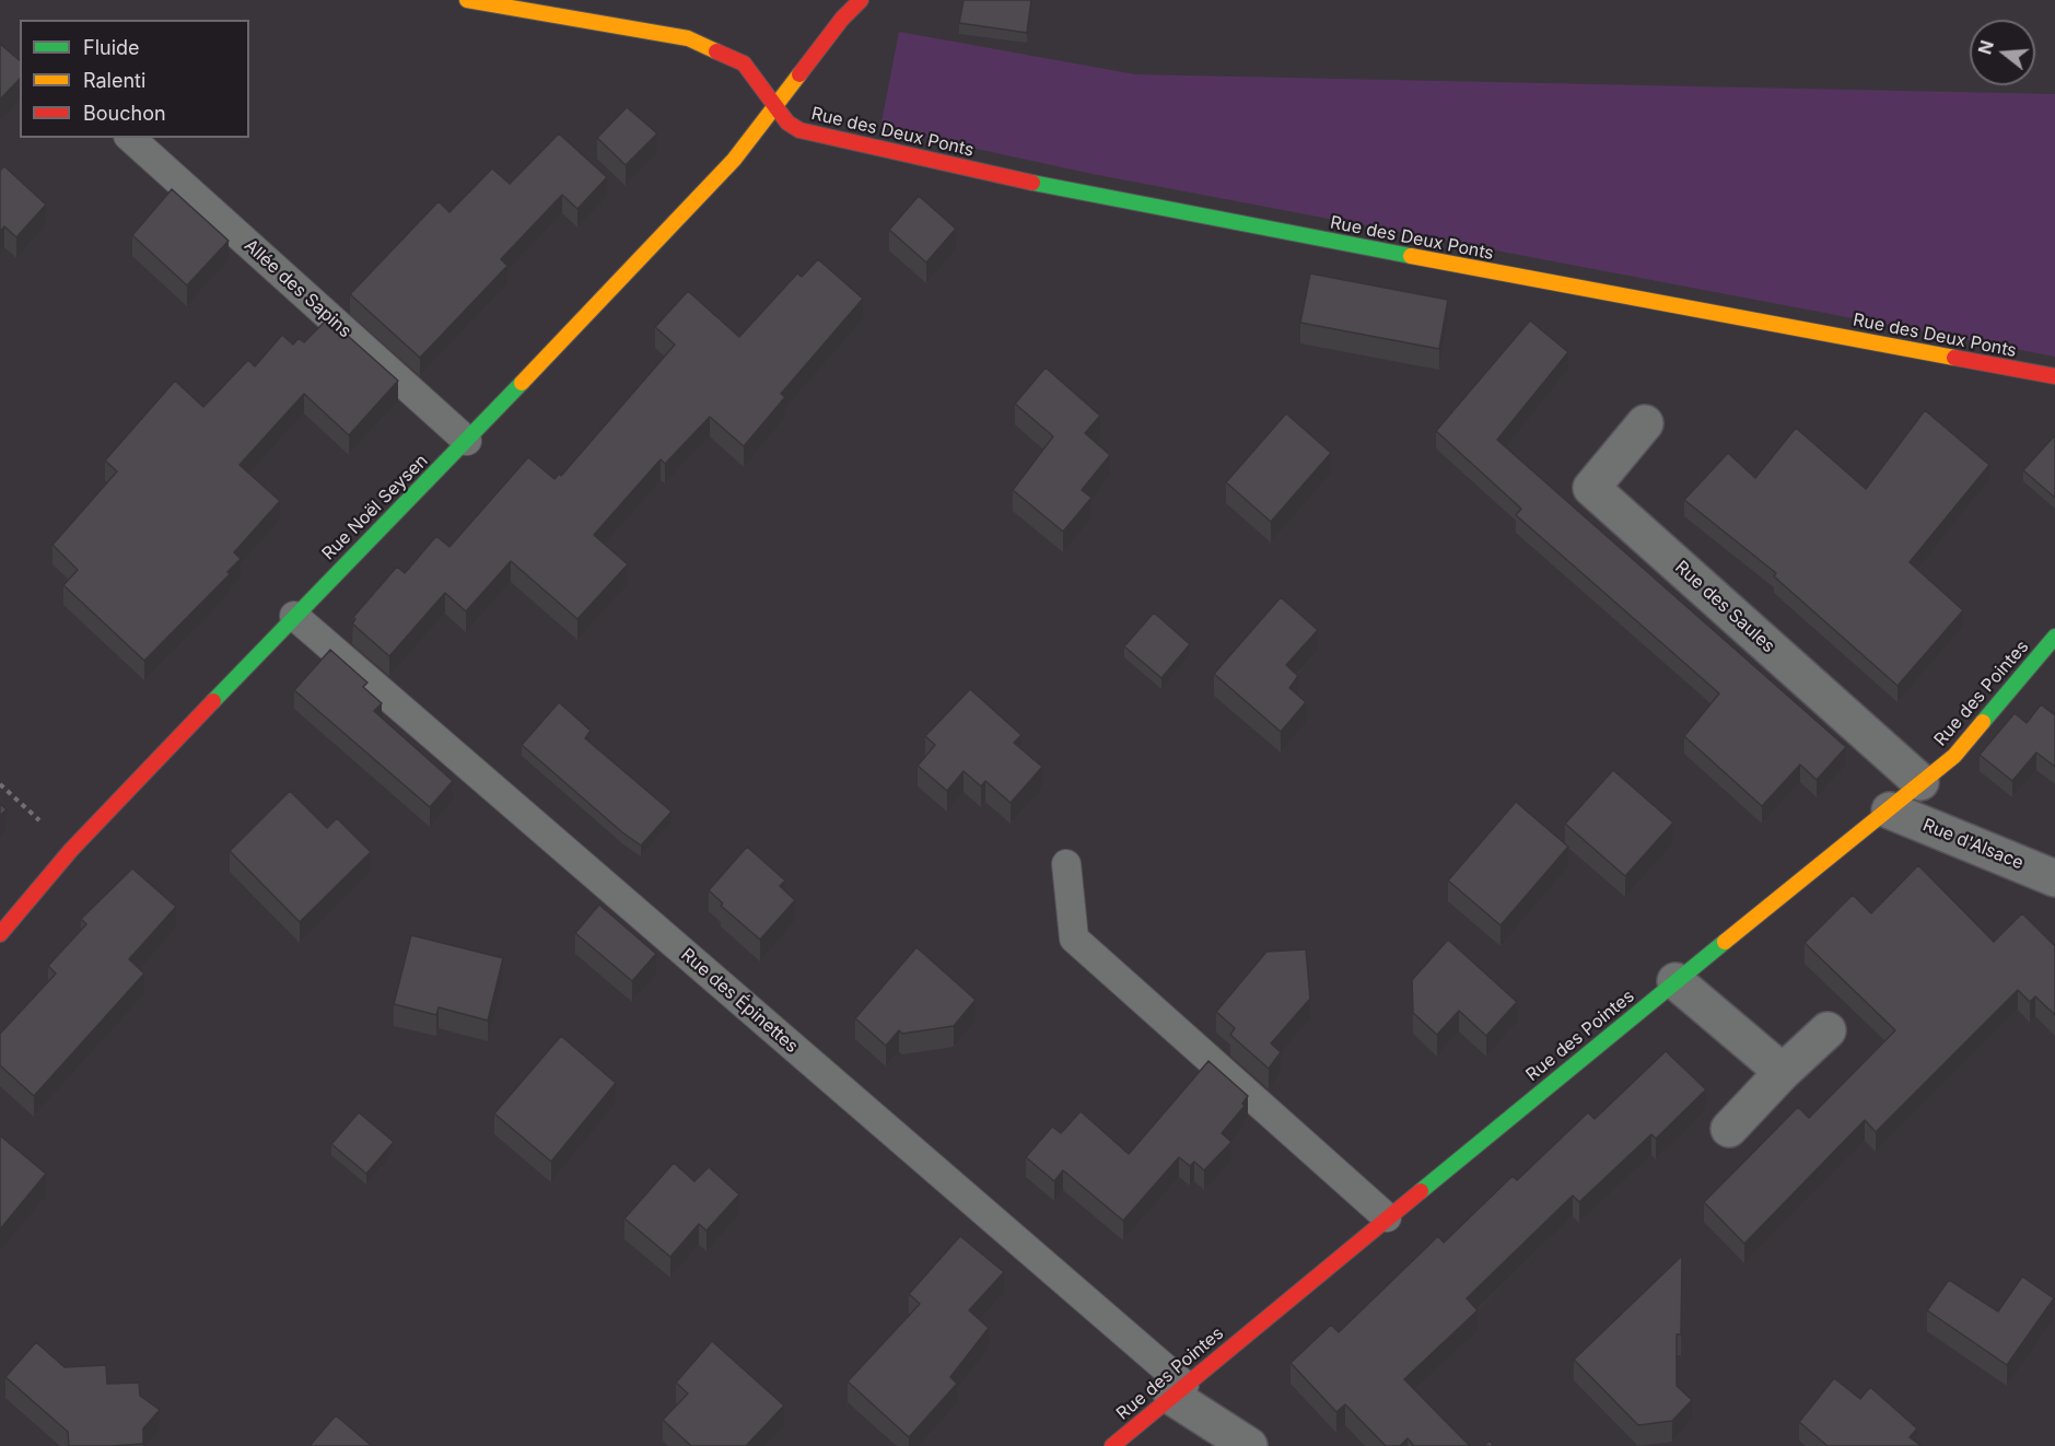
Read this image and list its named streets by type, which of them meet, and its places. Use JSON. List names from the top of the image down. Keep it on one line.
{"streets":{"street":["Rue des Deux Ponts","Rue Noël Seysen","Rue des Saules","Rue des Pointes","Rue d'Alsace"],"lane":["Allée des Sapins","Rue des Épinettes"]},"crossings":[["Rue des Deux Ponts","Rue Noël Seysen"],["Allée des Sapins","Rue Noël Seysen"],["Rue Noël Seysen","Rue des Épinettes"],["Rue des Saules","Rue des Pointes"],["Rue des Pointes","Rue d'Alsace"],["Rue des Pointes","Rue des Épinettes"]],"legend":["Fluide","Ralenti","Bouchon"],"north":"left"}
